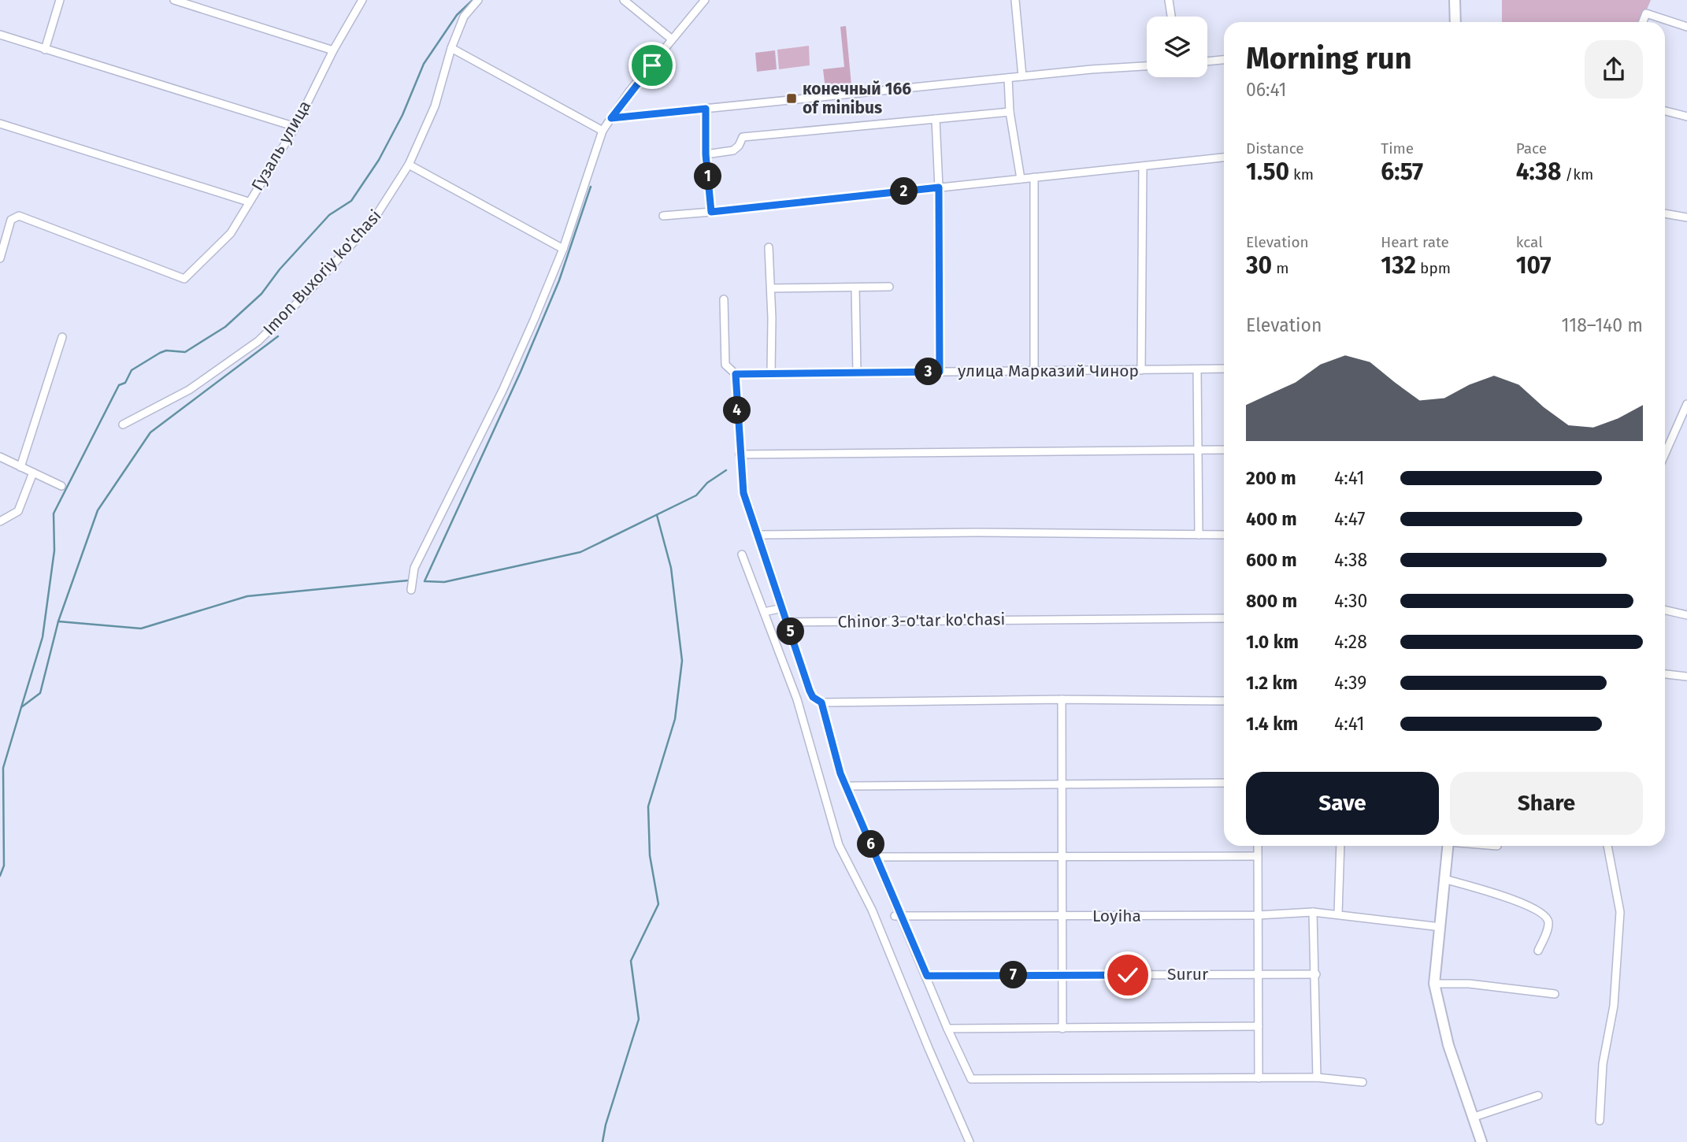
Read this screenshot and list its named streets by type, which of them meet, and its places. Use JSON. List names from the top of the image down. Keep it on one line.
{"streets":{"street":["Гузаль улица","Imon Buxoriy ko'chasi","улица Марказий Чинор","Chinor 3-o'tar ko'chasi","Loyiha","Surur"]},"places":{"transit":["конечный 166 of minibus"]},"page":{"heading":["Morning run","06:41"],"stats":[["Distance","1.50 km"],["Time","6:57"],["Pace","4:38 /km"],["Elevation","30 m"],["Heart rate","132 bpm"],["kcal","107"]],"pins":["1","2","3","4","5","6","7"],"chart":["Elevation","118–140 m"],"list":[{"name":"200 m","note":"4:41"},{"name":"400 m","note":"4:47"},{"name":"600 m","note":"4:38"},{"name":"800 m","note":"4:30"},{"name":"1.0 km","note":"4:28"},{"name":"1.2 km","note":"4:39"},{"name":"1.4 km","note":"4:41"}],"buttons":["Save","Share"]}}
